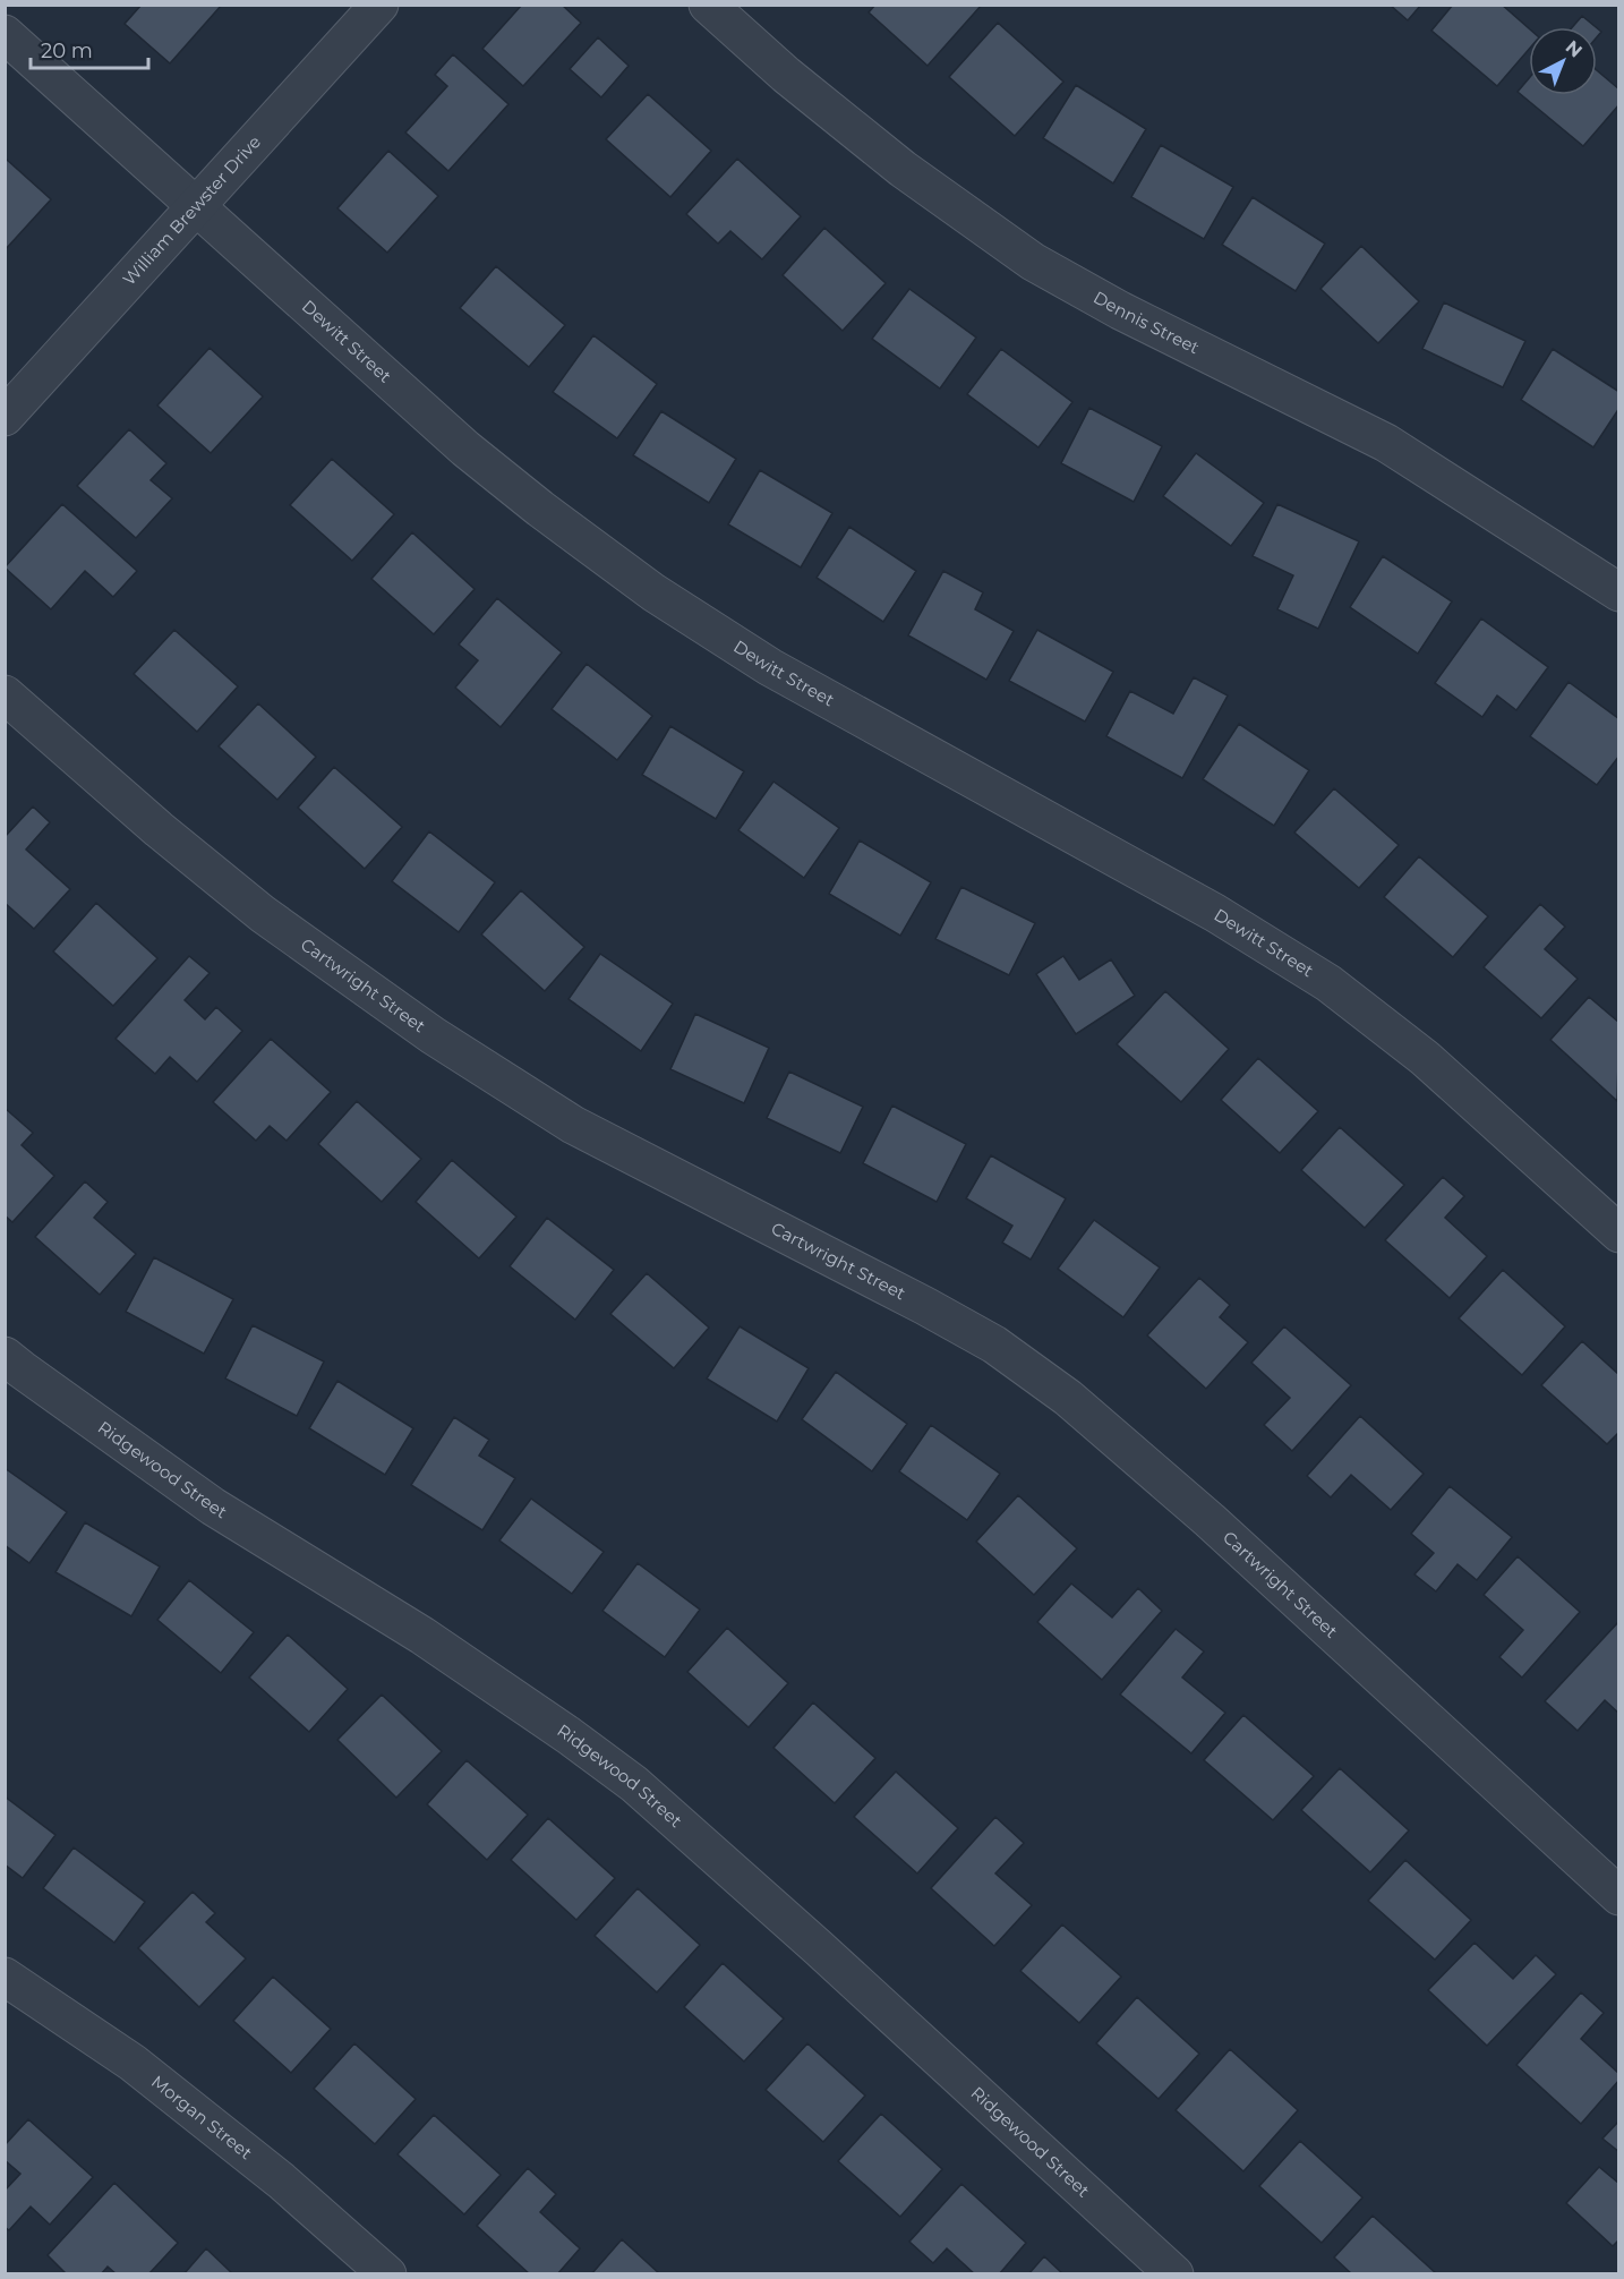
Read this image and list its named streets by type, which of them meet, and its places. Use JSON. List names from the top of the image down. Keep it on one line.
{"streets":{"street":["William Brewster Drive","Dennis Street","Dewitt Street","Cartwright Street","Ridgewood Street","Morgan Street"]},"crossings":[["William Brewster Drive","Dewitt Street"]],"scale_bar":"20 m","north":"top right"}
